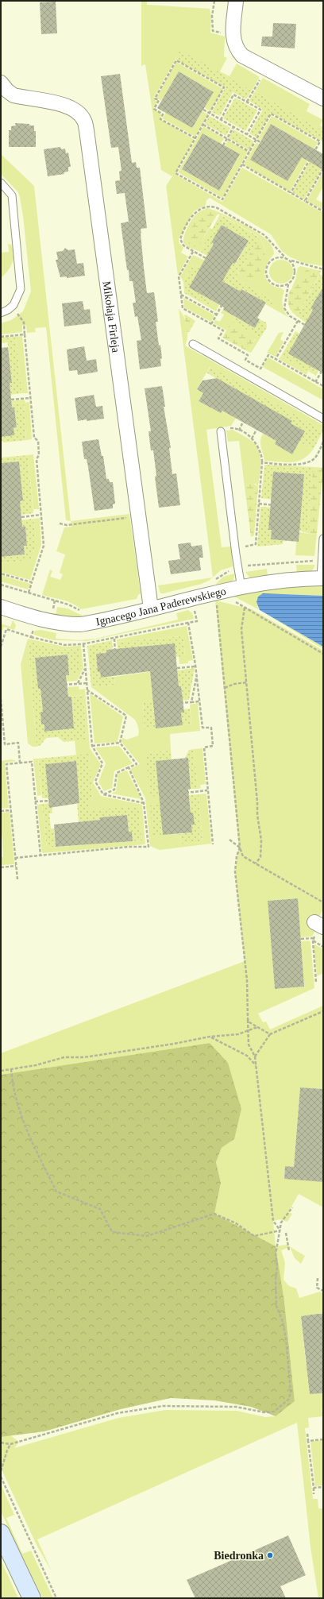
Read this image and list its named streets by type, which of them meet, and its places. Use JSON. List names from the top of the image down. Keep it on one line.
{"streets":{"street":["Mikołaja Firleja","Ignacego Jana Paderewskiego"]},"crossings":[["Mikołaja Firleja","Ignacego Jana Paderewskiego"]],"places":["Biedronka"]}
